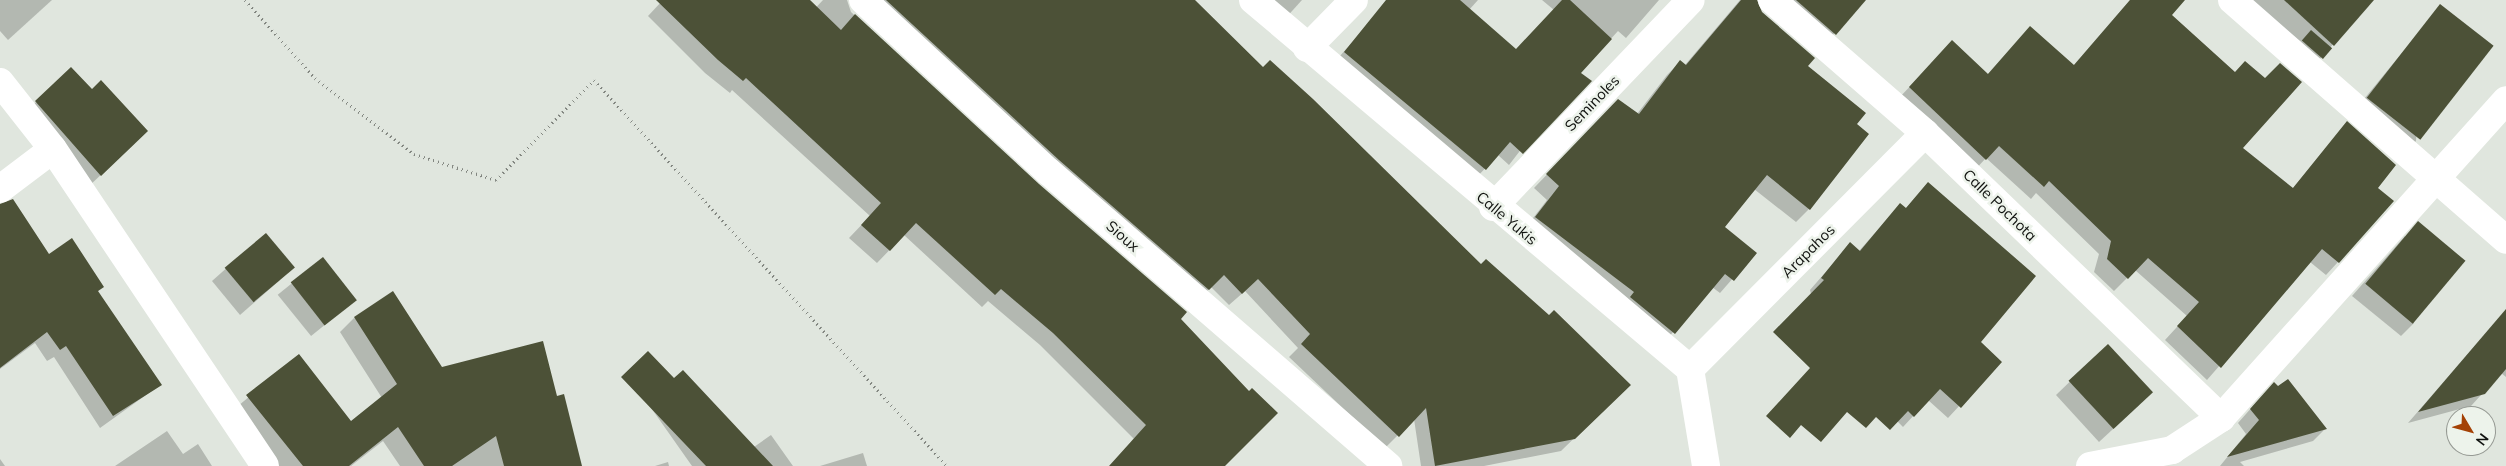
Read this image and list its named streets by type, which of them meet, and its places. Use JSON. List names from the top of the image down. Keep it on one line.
{"streets":{"street":["Seminoles","Calle Pochota","Calle Yukis","Sioux","Arapahos"]},"crossings":[["Seminoles","Calle Yukis"],["Calle Pochota","Arapahos"],["Calle Yukis","Arapahos"]],"north":"bottom right"}
